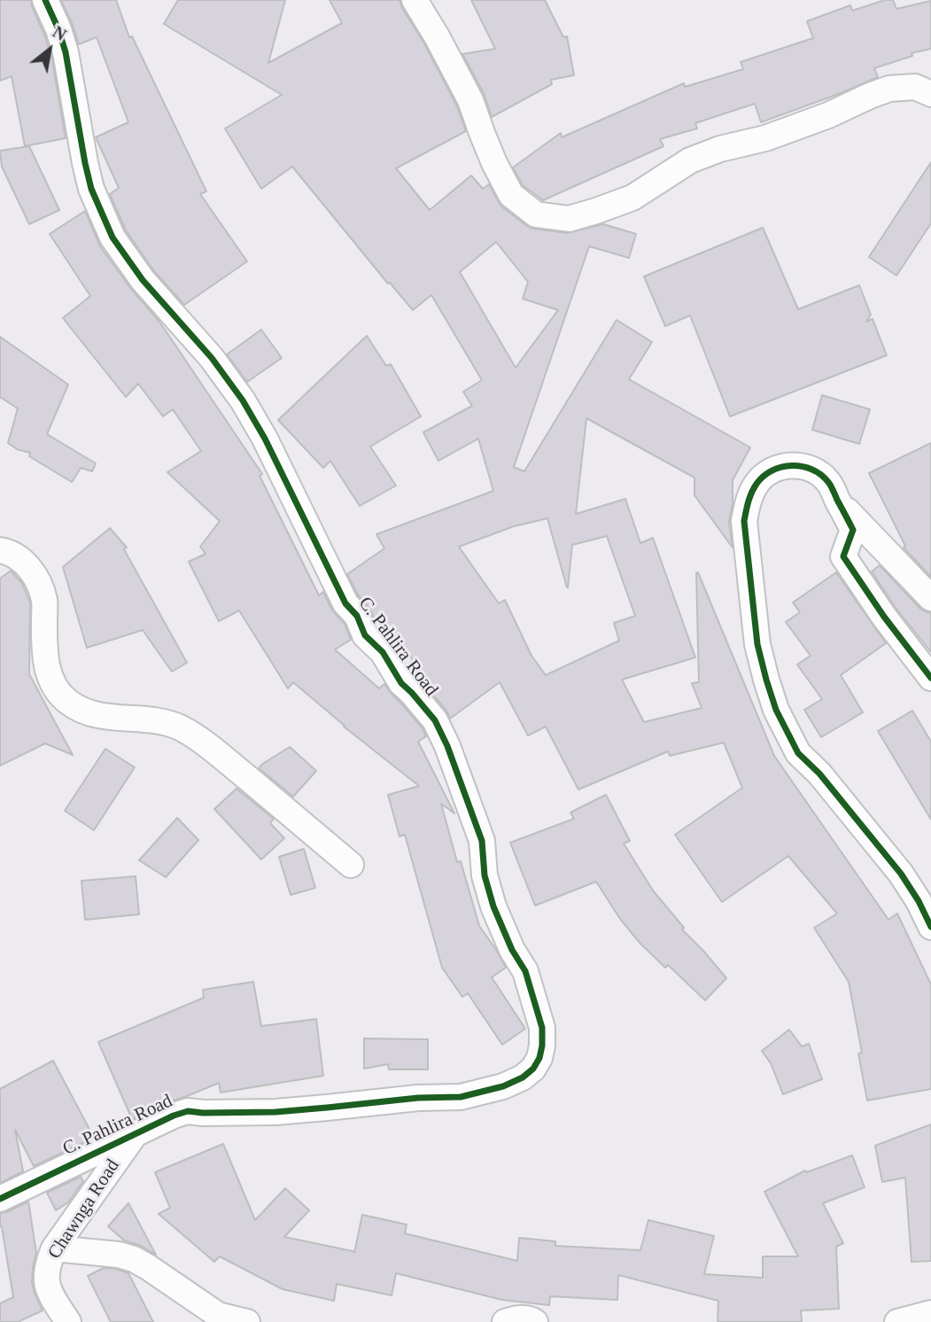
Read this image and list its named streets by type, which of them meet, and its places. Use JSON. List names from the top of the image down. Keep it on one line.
{"streets":{"street":["C. Pahlira Road","Chawnga Road"]},"crossings":[["C. Pahlira Road","Chawnga Road"]],"north":"top right"}
